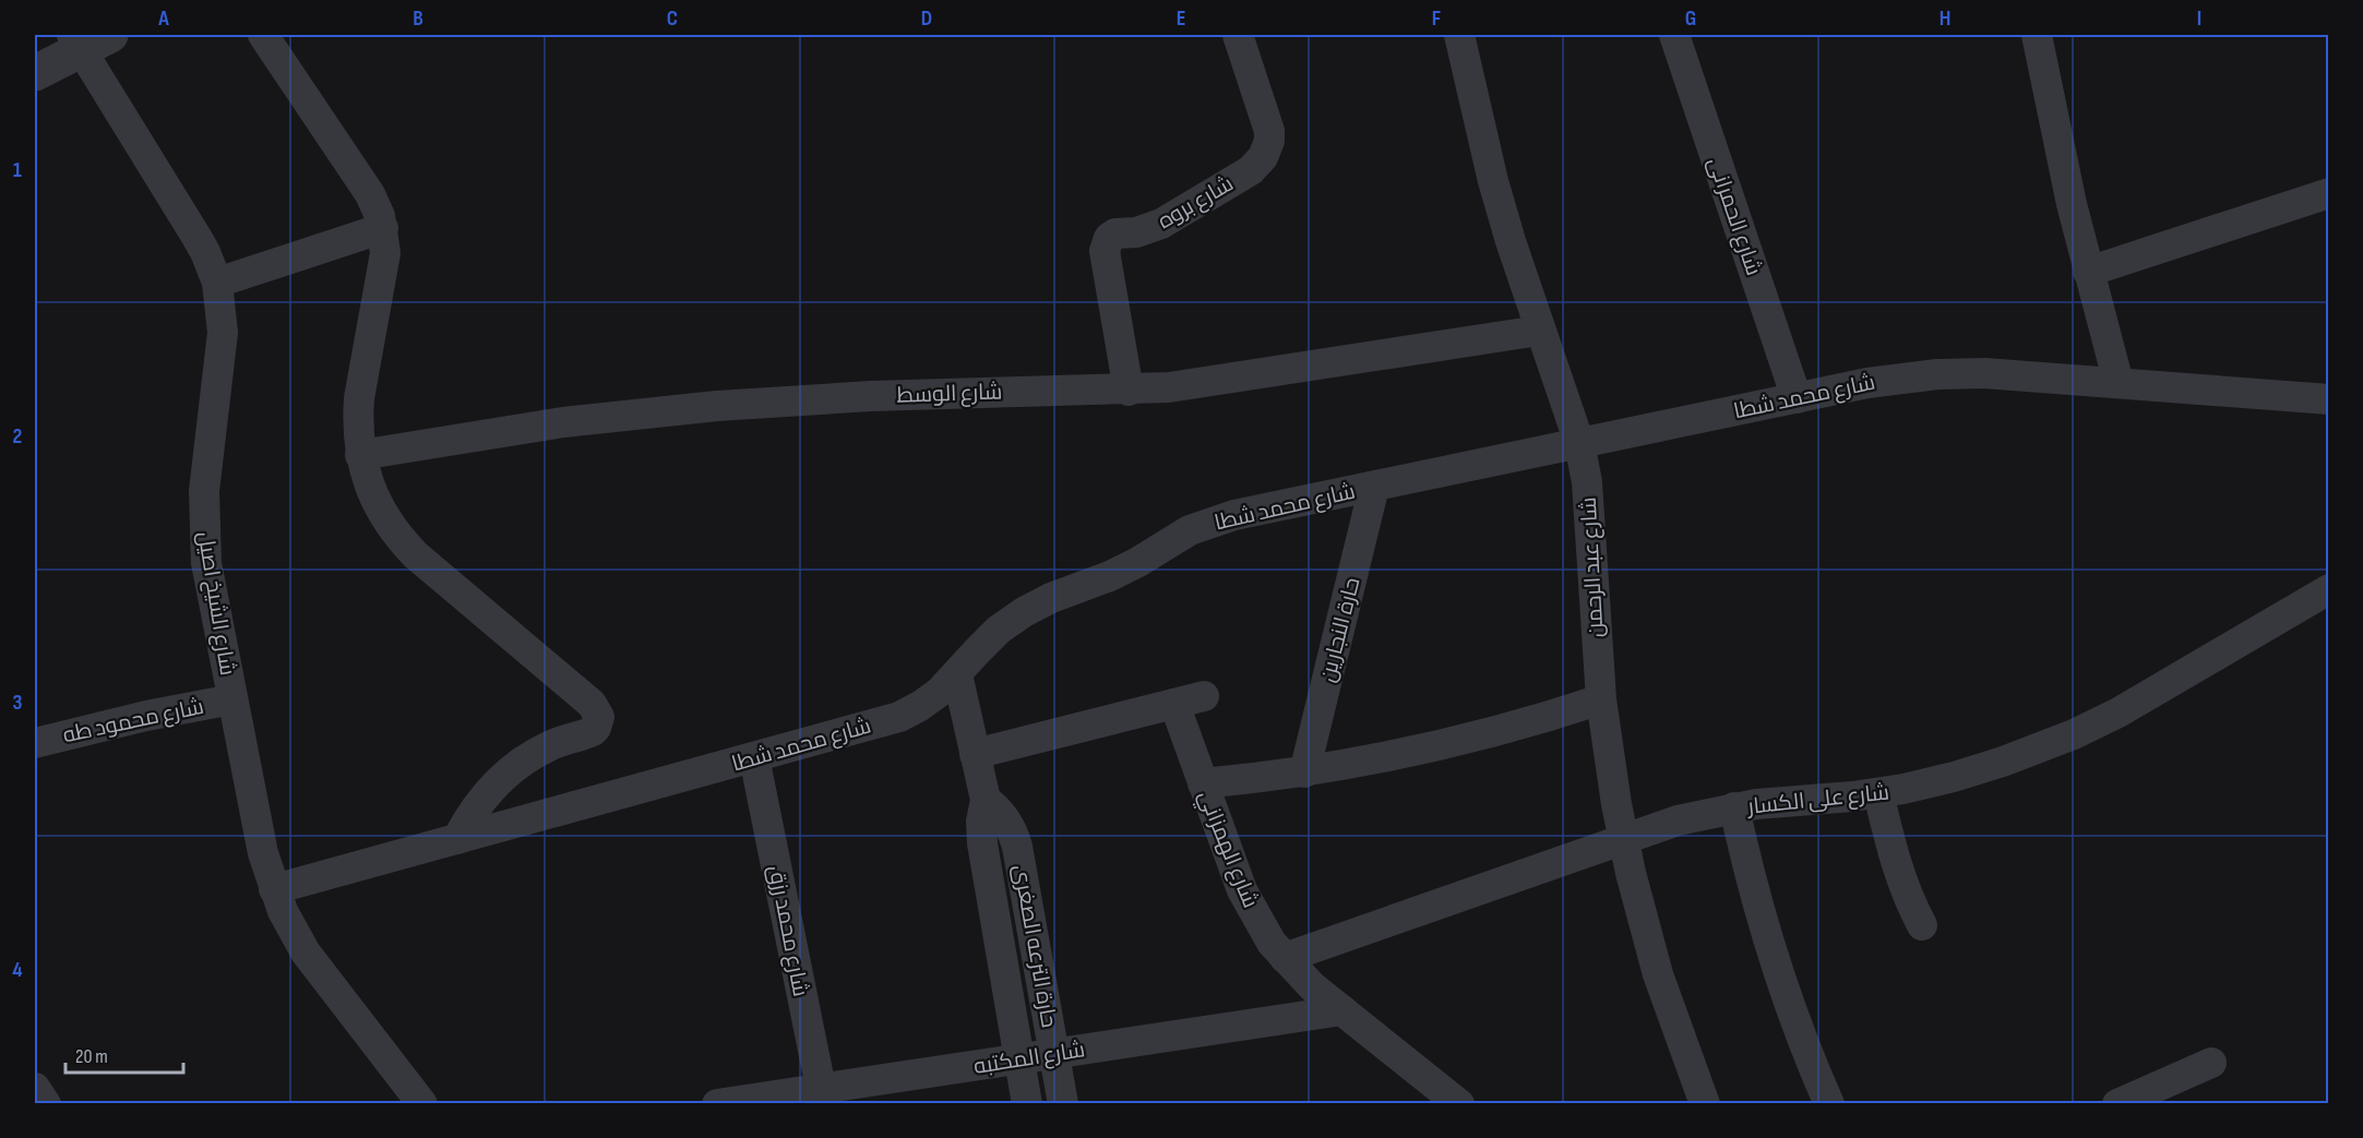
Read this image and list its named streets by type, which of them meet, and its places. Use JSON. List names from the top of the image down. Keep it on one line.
{"streets":{"street":["شارع بروه","شارع الحمرانى","شارع الوسط","شارع محمد شطا","شارع عبد الرحمن","شارع الشيخ اصيل","حارة النجارين","شارع محمود طه","شارع على الكسار","شارع الهمزاني","شارع محمد رزق","حارة الترعه الصغرى","شارع المكتبه"]},"crossings":[["شارع بروه","شارع الوسط"],["شارع الحمرانى","شارع محمد شطا"],["شارع الوسط","شارع عبد الرحمن"],["شارع محمد شطا","شارع عبد الرحمن"],["شارع محمد شطا","شارع الشيخ اصيل"],["شارع محمد شطا","حارة النجارين"],["شارع محمد شطا","شارع محمد رزق"],["شارع محمد شطا","حارة الترعه الصغرى"],["شارع عبد الرحمن","شارع على الكسار"],["شارع الشيخ اصيل","شارع محمود طه"],["شارع على الكسار","شارع الهمزاني"],["شارع الهمزاني","حارة الترعه الصغرى"],["شارع الهمزاني","شارع المكتبه"],["شارع محمد رزق","شارع المكتبه"],["حارة الترعه الصغرى","شارع المكتبه"]],"scale_bar":"20 m","grid":{"columns":["A","B","C","D","E","F","G","H","I"],"rows":["1","2","3","4"]}}
